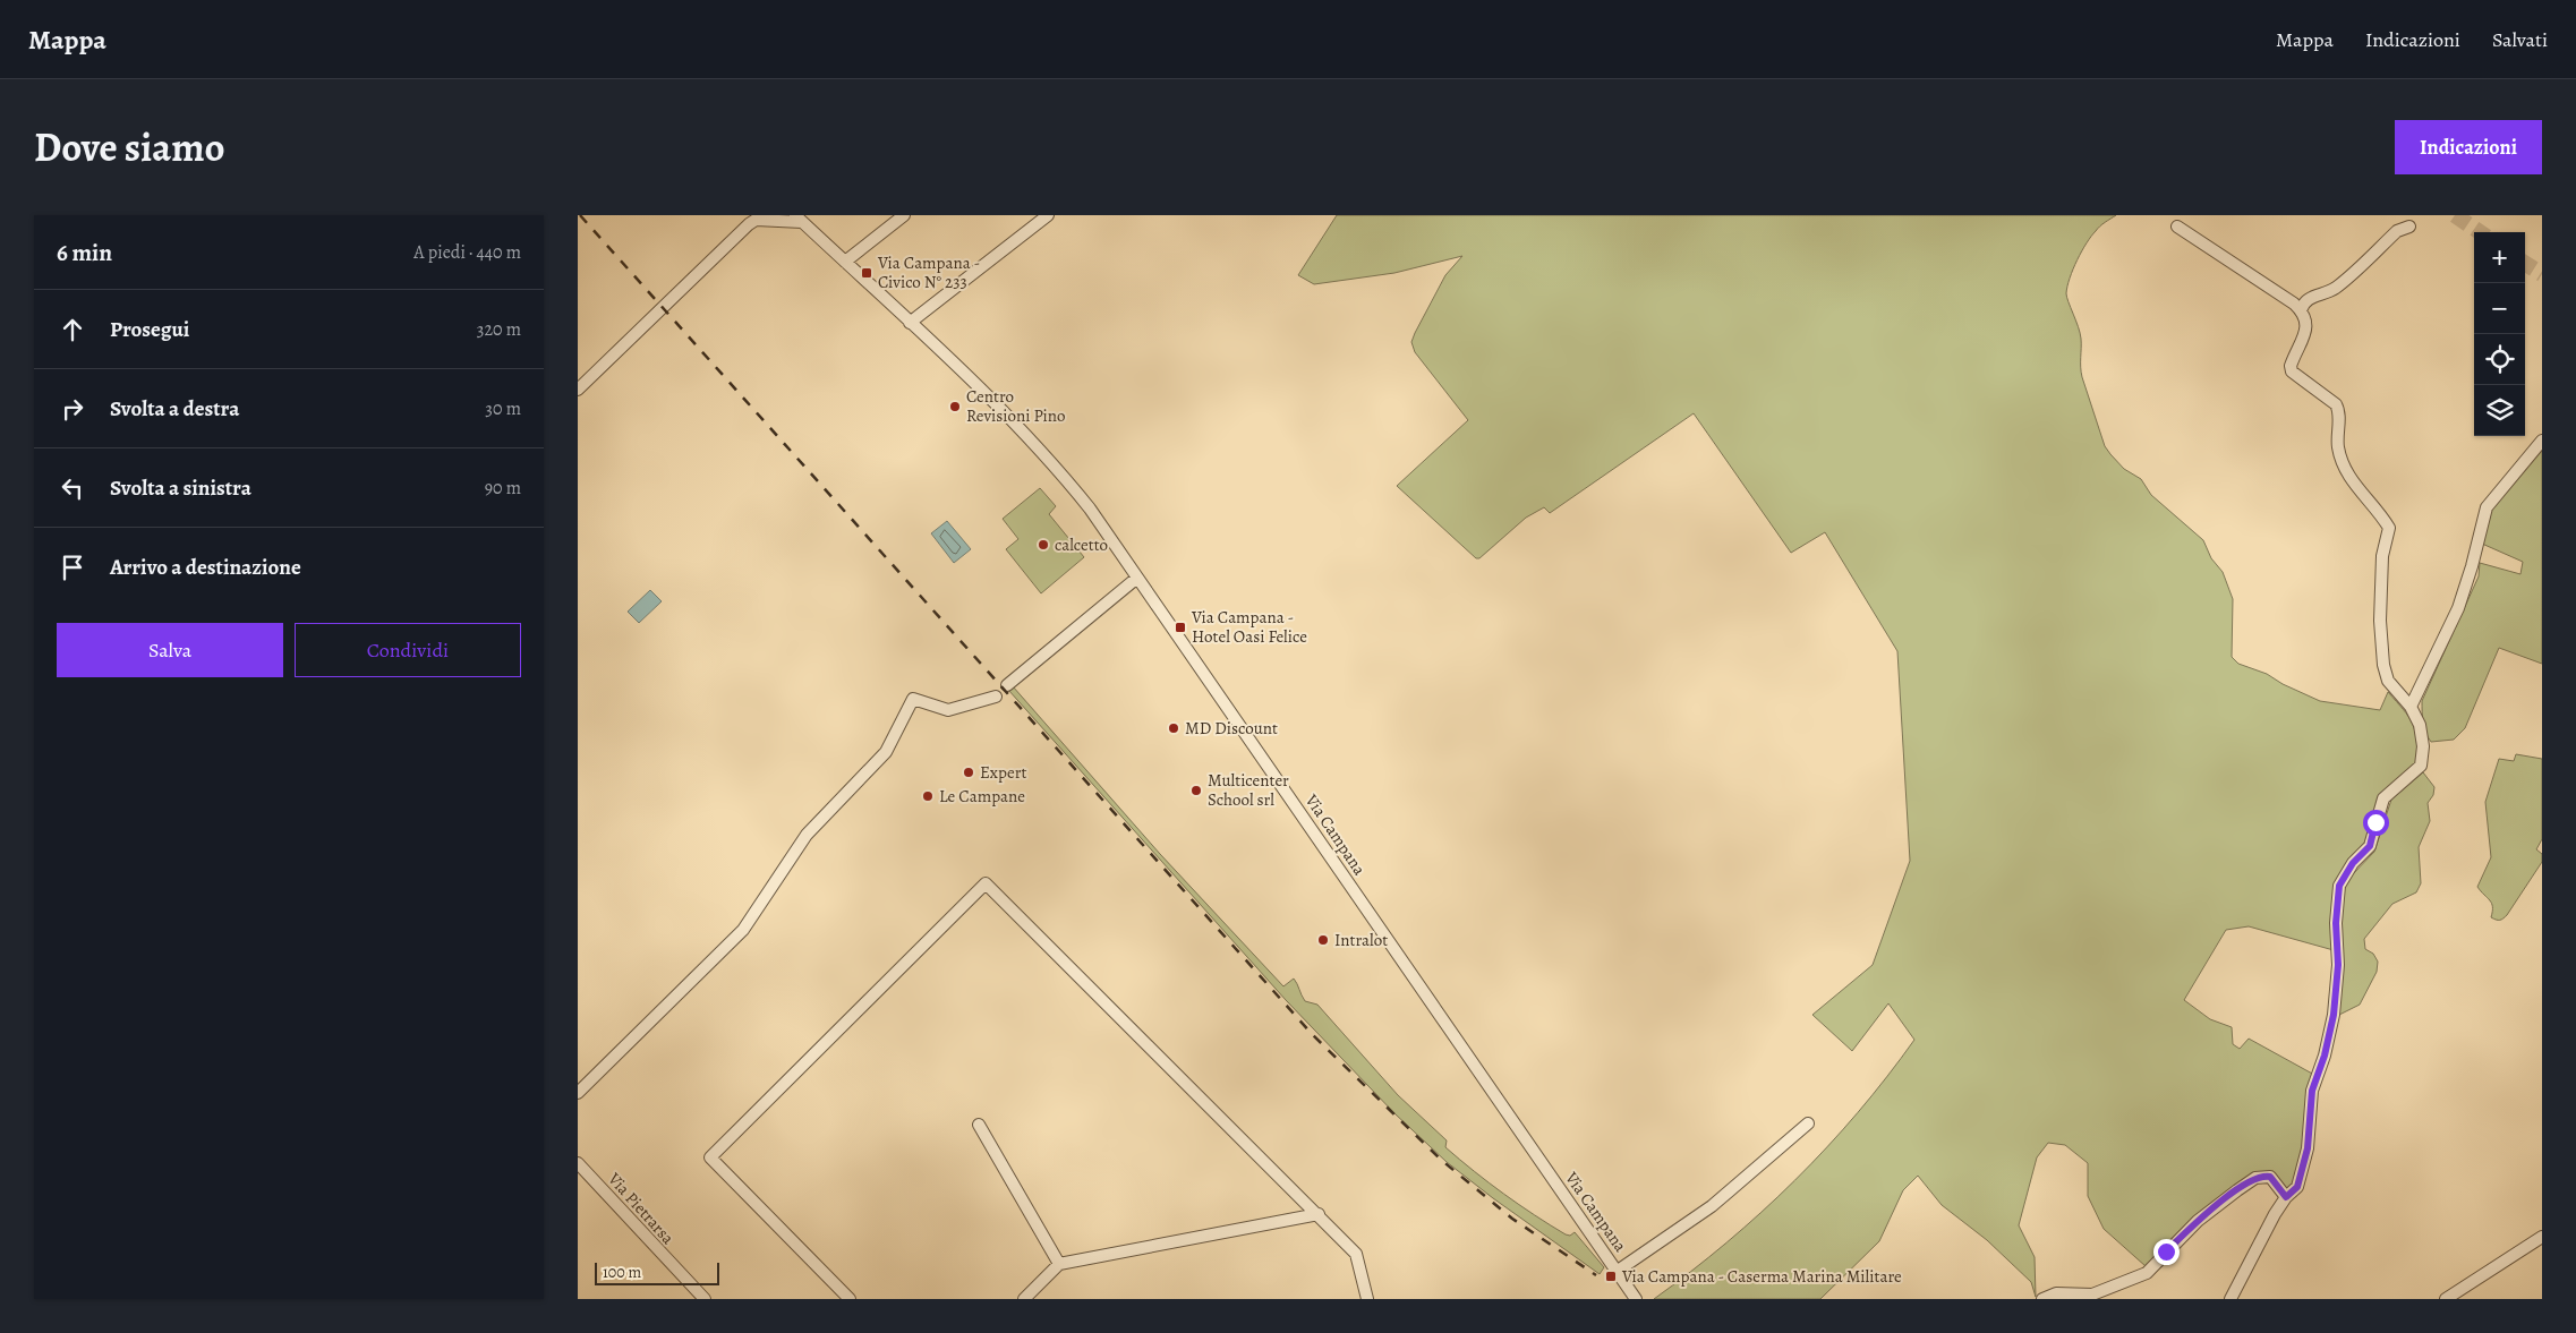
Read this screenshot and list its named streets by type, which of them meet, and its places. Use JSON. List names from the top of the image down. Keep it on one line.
{"streets":{"street":["Via Campana","Via Pietrarsa"]},"places":{"transit":["Via Campana - Civico N° 233","Via Campana - Hotel Oasi Felice","Via Campana - Caserma Marina Militare"],"other":["Centro Revisioni Pino","calcetto","MD Discount","Expert","Multicenter School srl","Le Campane","Intralot"]},"scale_bar":"100 m","page":{"header":"Mappa","nav":["Mappa","Indicazioni","Salvati"],"title":"Dove siamo","buttons":["Indicazioni",["Salva","Condividi"]],"heading":["6 min","A piedi · 440 m"],"map_buttons":["+","−"],"list":[["Prosegui","320 m"],["Svolta a destra","30 m"],["Svolta a sinistra","90 m"],"Arrivo a destinazione"],"scale":"100 m"}}
